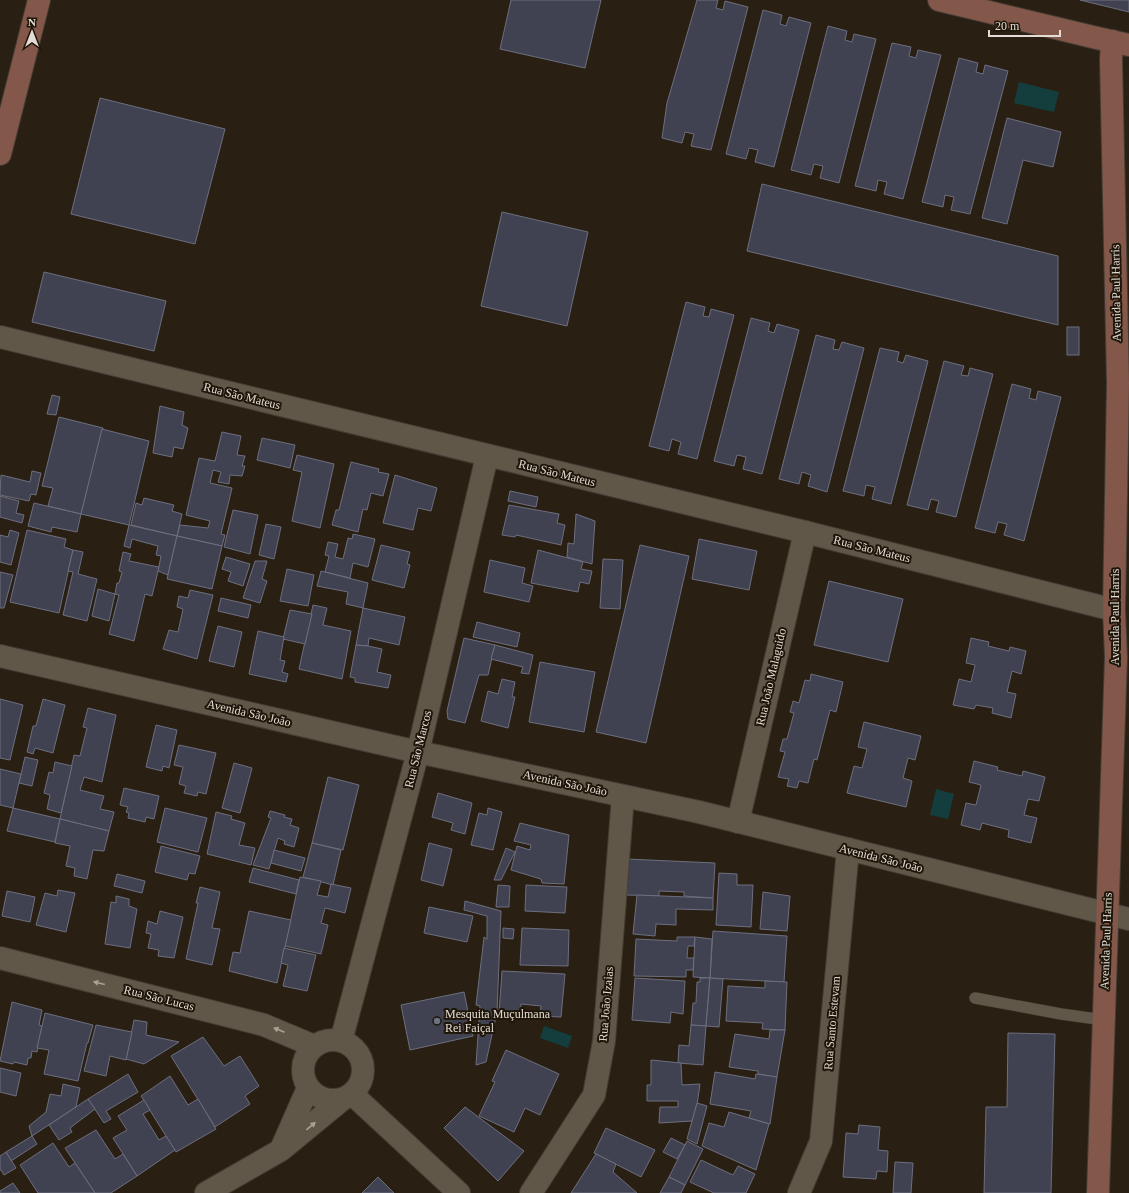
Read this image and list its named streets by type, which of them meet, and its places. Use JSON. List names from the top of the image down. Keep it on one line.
{"streets":{"street":["Avenida Paul Harris","Rua São Mateus","Rua João Malaguido","Avenida São João","Rua São Marcos","Rua São Lucas","Rua João Izaias","Rua Santo Estevam"]},"crossings":[["Avenida Paul Harris","Rua São Mateus"],["Avenida Paul Harris","Avenida São João"],["Rua São Mateus","Rua João Malaguido"],["Rua São Mateus","Rua São Marcos"],["Rua João Malaguido","Avenida São João"],["Avenida São João","Rua São Marcos"],["Avenida São João","Rua João Izaias"],["Avenida São João","Rua Santo Estevam"],["Rua São Marcos","Rua São Lucas"]],"one_way":["Rua São Lucas"],"places":["Mesquita Muçulmana Rei Faiçal"],"scale_bar":"20 m","north":"top"}
